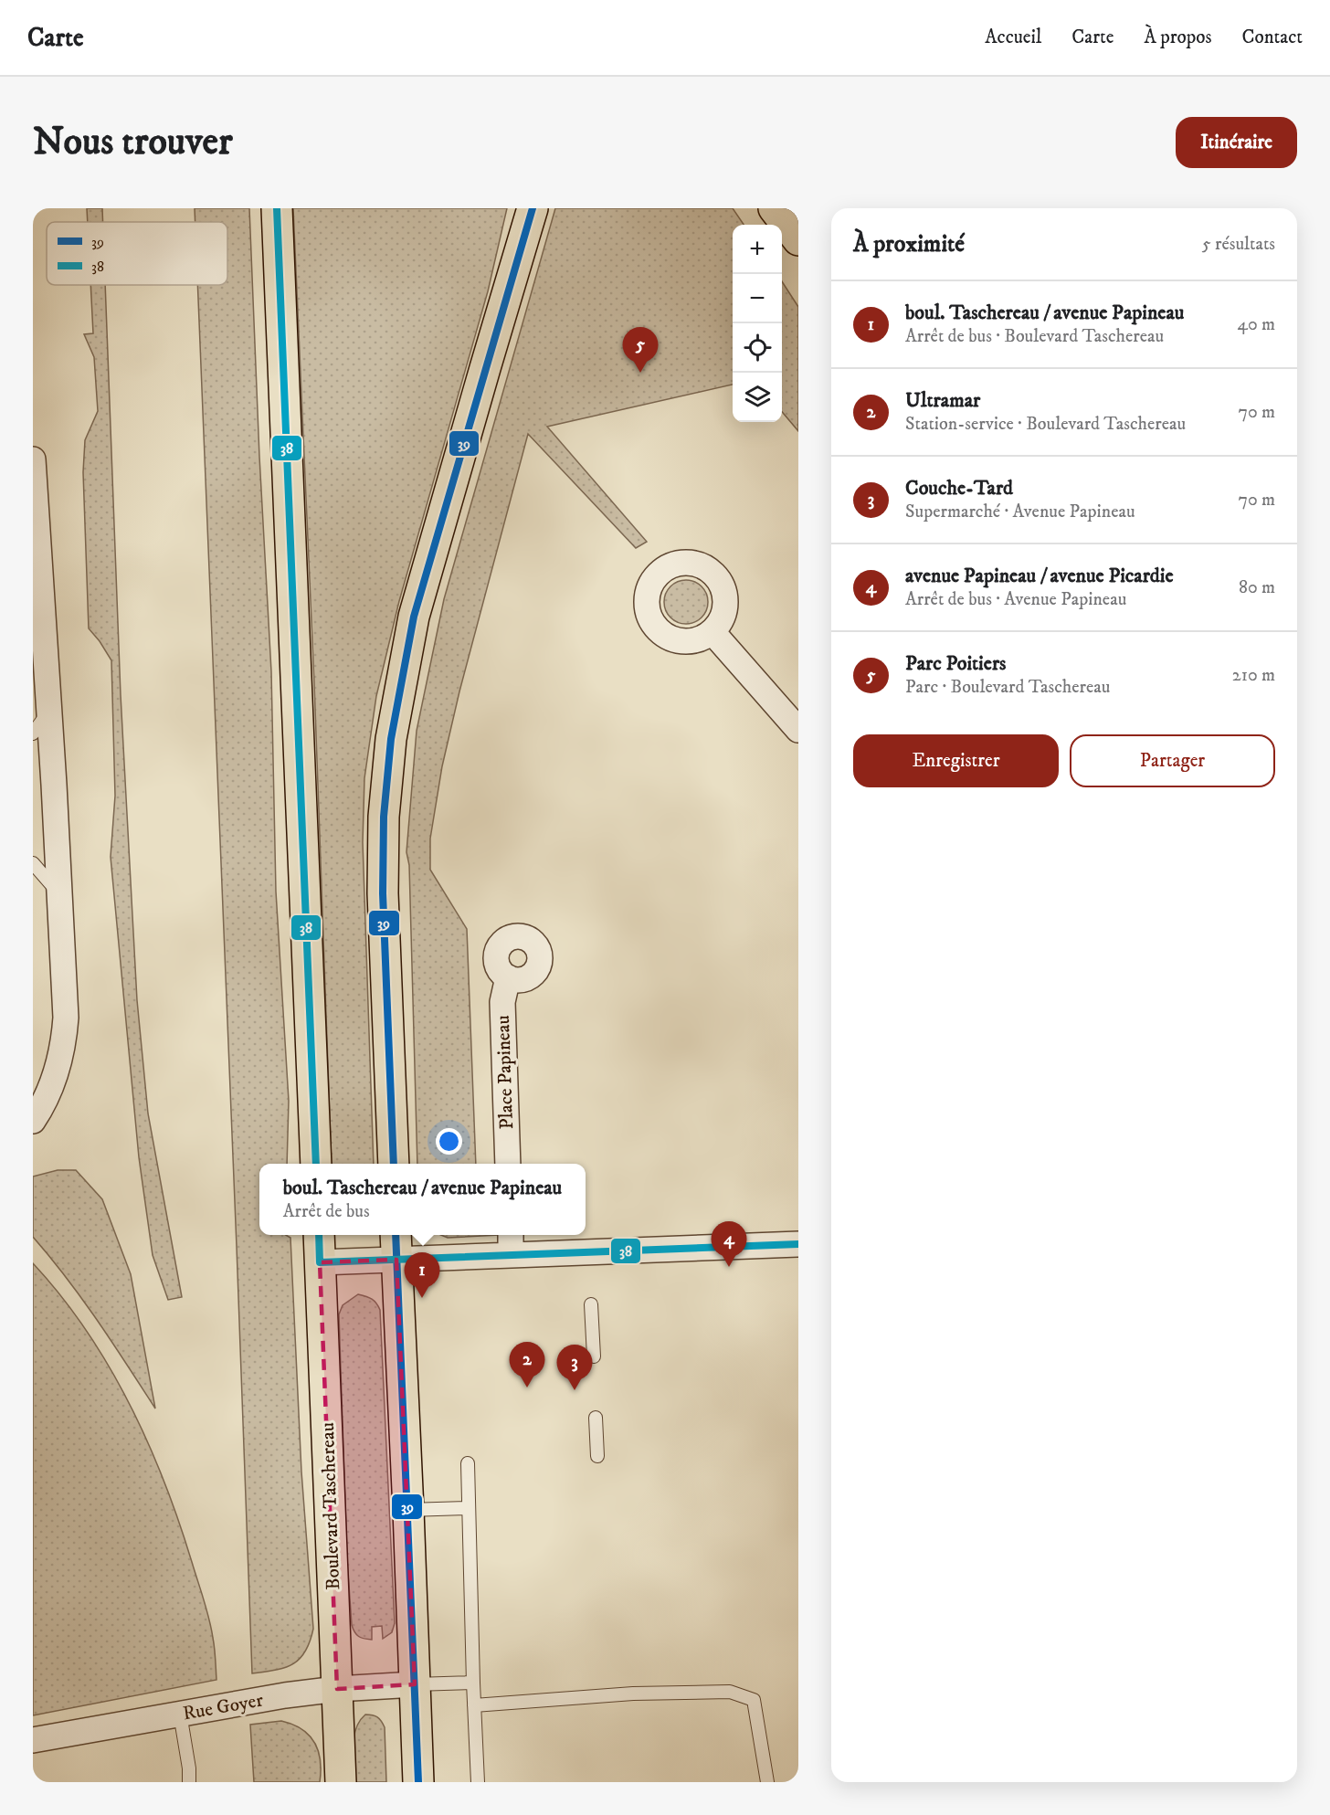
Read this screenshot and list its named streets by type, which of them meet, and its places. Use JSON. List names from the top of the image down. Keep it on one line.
{"streets":{"main road":["Boulevard Taschereau"],"street":["Place Papineau","Rue Goyer"]},"crossings":[["Boulevard Taschereau","Rue Goyer"]],"lines":["transit line 39","transit line 38"],"legend":["39","38"],"page":{"header":"Carte","nav":["Accueil","Carte","À propos","Contact"],"buttons":["Itinéraire",["Enregistrer","Partager"]],"title":"Nous trouver","heading":["À proximité","5 résultats"],"map_buttons":["+","−"],"list":[{"mark":"1","name":"boul. Taschereau / avenue Papineau","note":"Arrêt de bus · Boulevard Taschereau","value":"40 m"},{"mark":"2","name":"Ultramar","note":"Station-service · Boulevard Taschereau","value":"70 m"},{"mark":"3","name":"Couche-Tard","note":"Supermarché · Avenue Papineau","value":"70 m"},{"mark":"4","name":"avenue Papineau / avenue Picardie","note":"Arrêt de bus · Avenue Papineau","value":"80 m"},{"mark":"5","name":"Parc Poitiers","note":"Parc · Boulevard Taschereau","value":"210 m"}],"pins":["5","4","1","2","3"],"popup":["boul. Taschereau / avenue Papineau","Arrêt de bus"]}}
